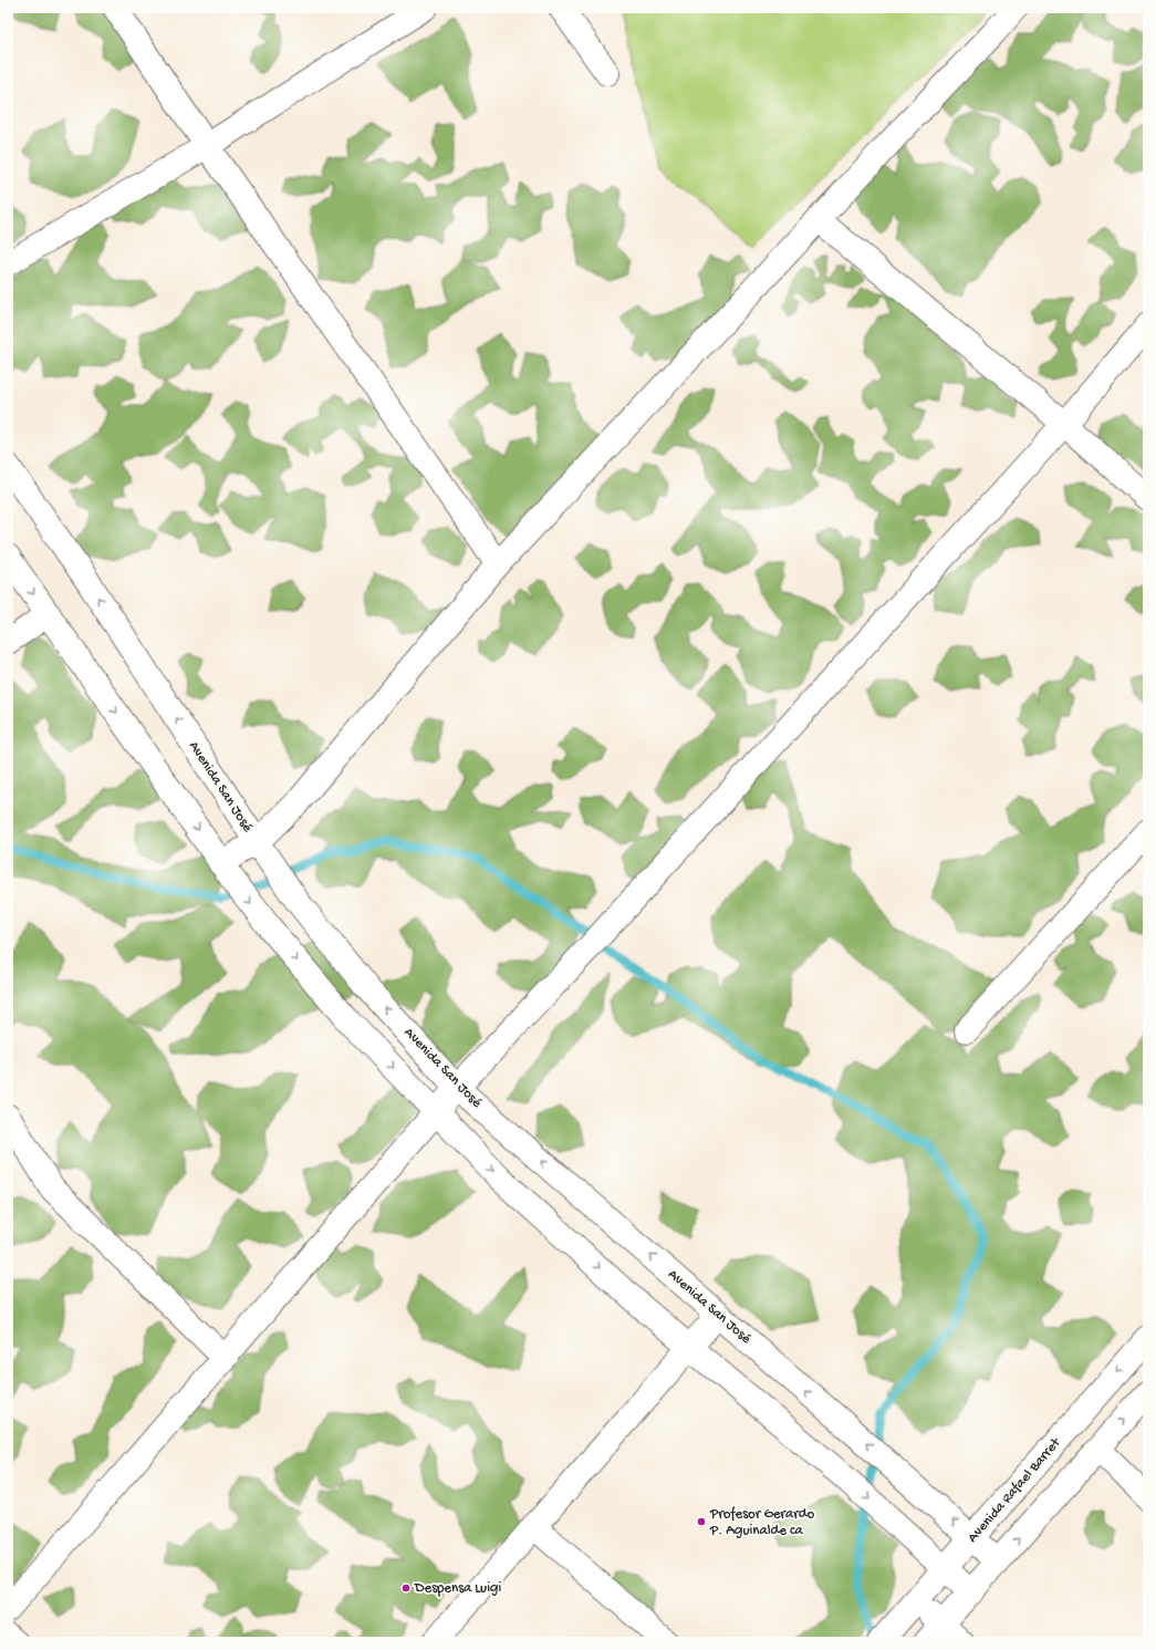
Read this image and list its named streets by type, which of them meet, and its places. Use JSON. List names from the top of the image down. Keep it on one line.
{"streets":{"street":["Avenida San José","Avenida Rafael Barret"]},"crossings":[["Avenida San José","Avenida Rafael Barret"]],"places":["Profesor Gerardo P. Aguinalde ca","Despensa Luigi"]}
